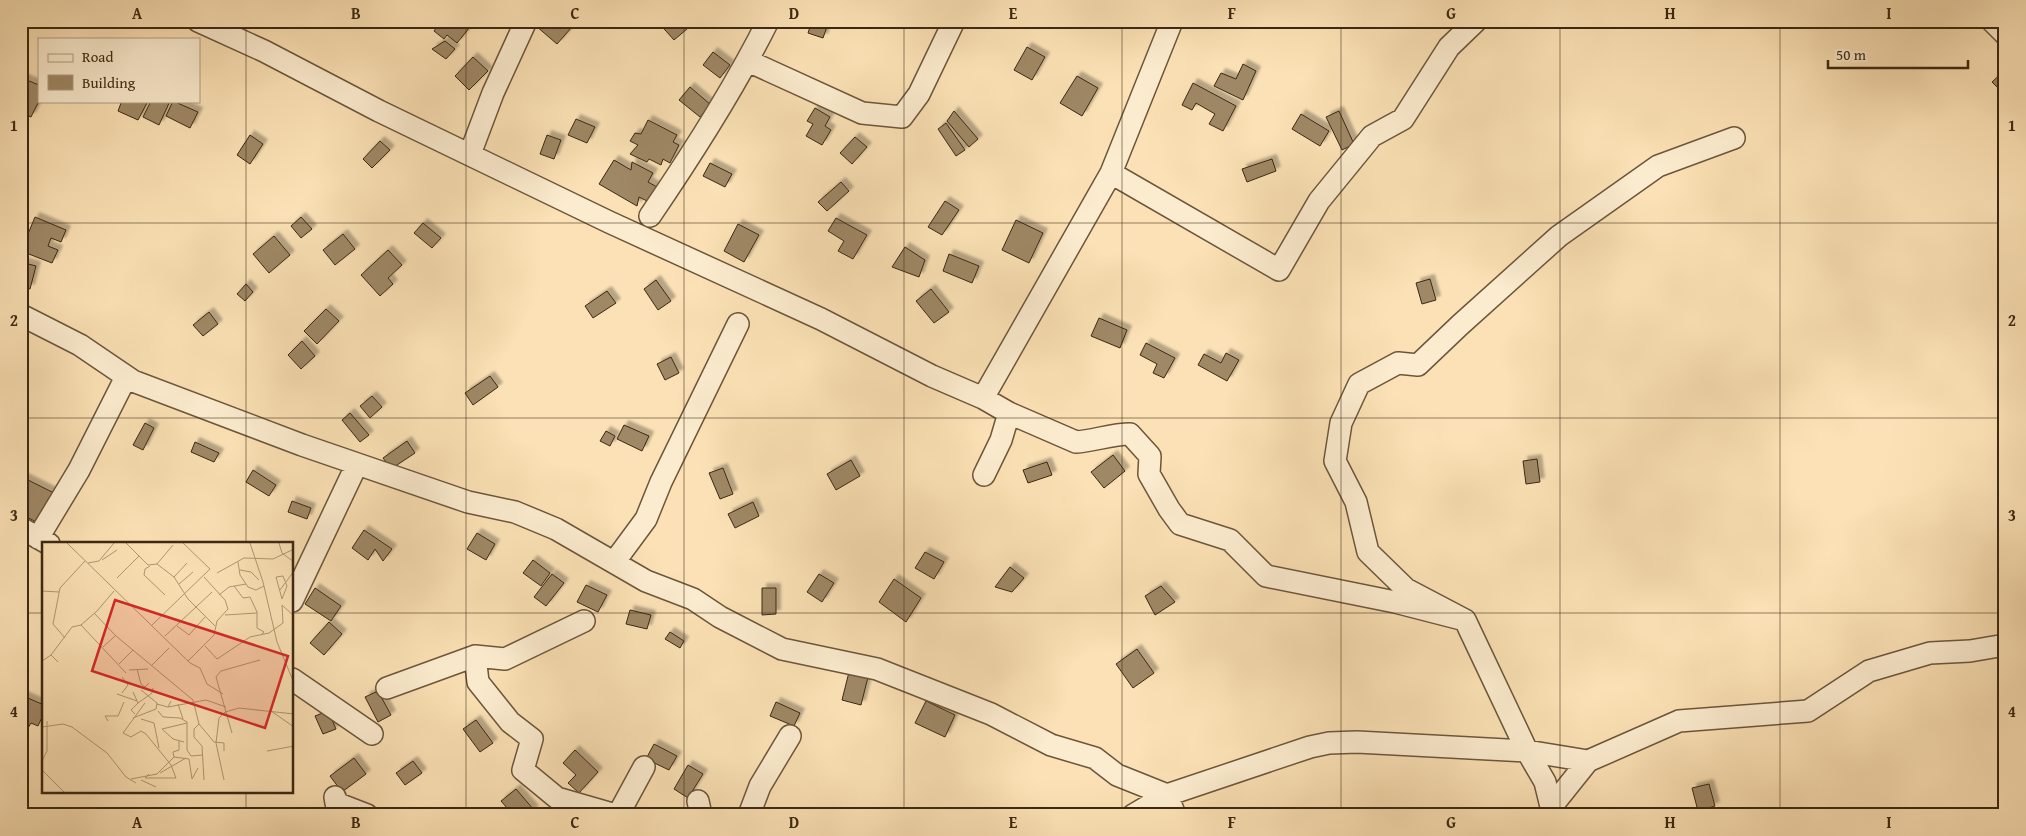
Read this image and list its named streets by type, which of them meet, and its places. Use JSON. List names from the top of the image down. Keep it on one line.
{"legend":["Road","Building"],"scale_bar":"50 m","grid":{"columns":["A","B","C","D","E","F","G","H","I"],"rows":["1","2","3","4"]}}
